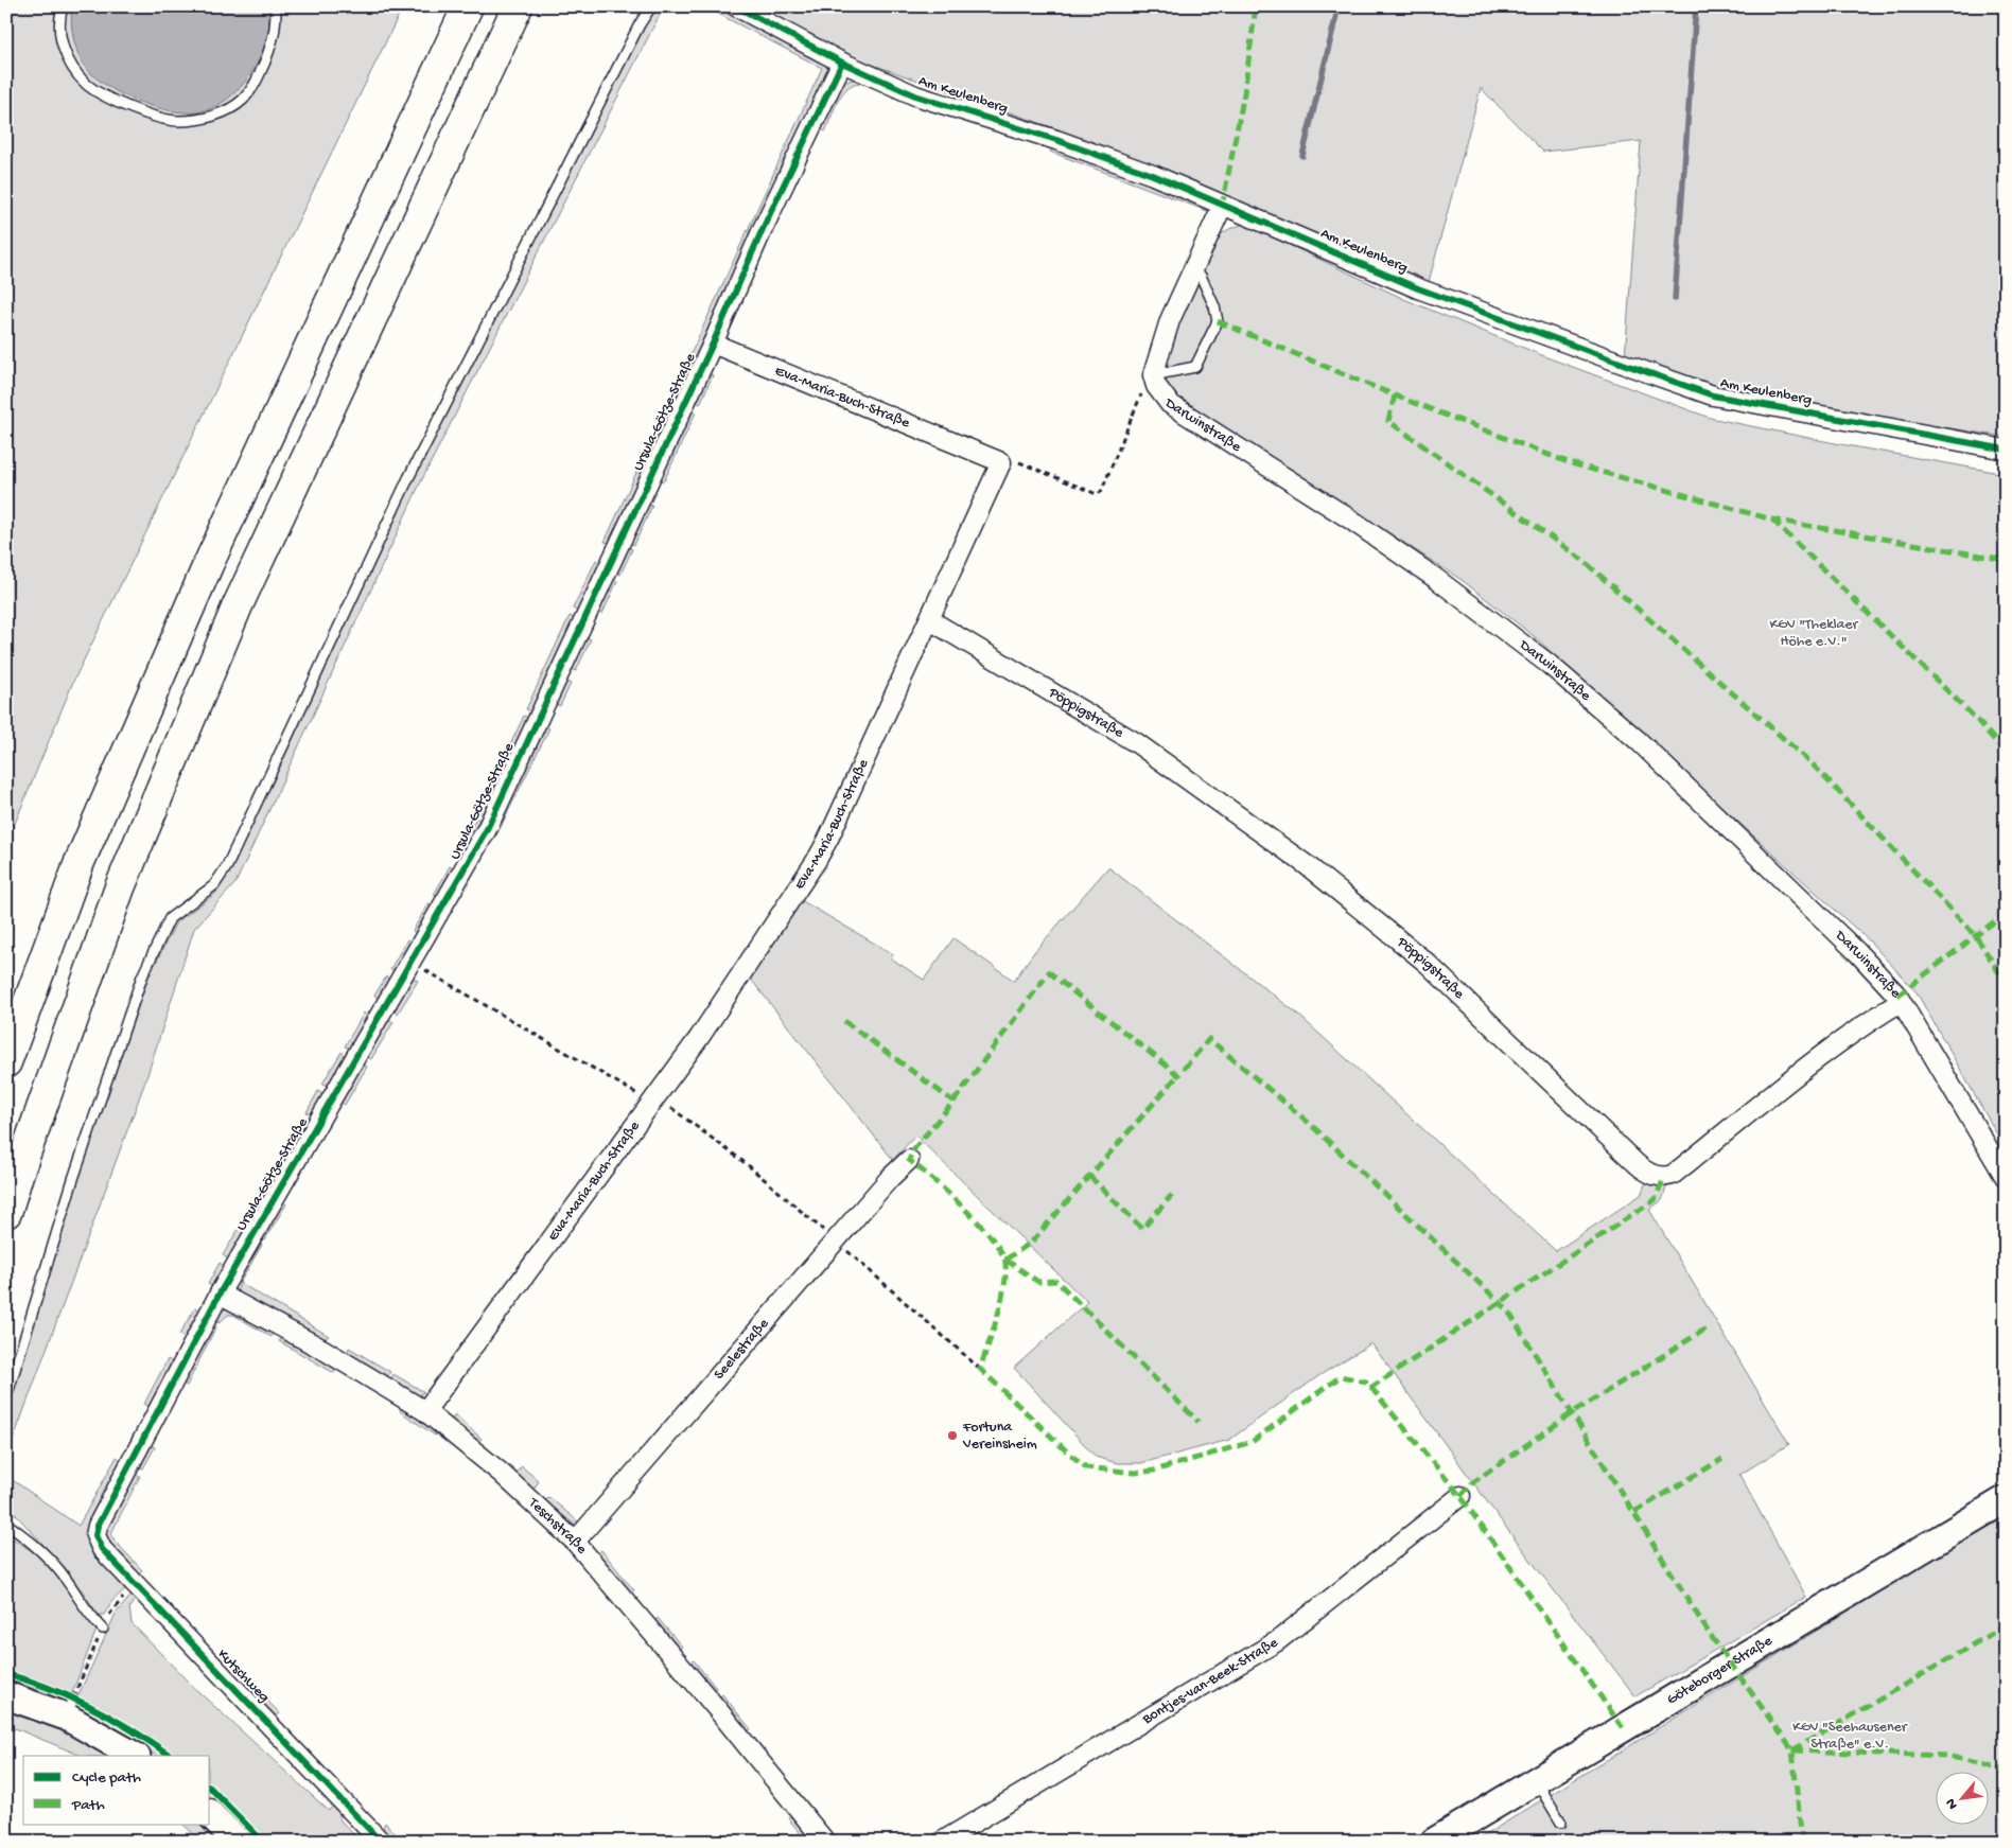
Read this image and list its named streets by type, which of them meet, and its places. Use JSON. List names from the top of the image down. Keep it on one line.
{"streets":{"street":["Am Keulenberg","Eva-Maria-Buch-Straße","Ursula-Götze-Straße","Darwinstraße","Pöppigstraße","Seelestraße","Teschstraße","Göteborger Straße","Kutschweg","Bontjes-van-Beek-Straße"]},"crossings":[["Am Keulenberg","Ursula-Götze-Straße"],["Eva-Maria-Buch-Straße","Ursula-Götze-Straße"],["Eva-Maria-Buch-Straße","Pöppigstraße"],["Eva-Maria-Buch-Straße","Teschstraße"],["Ursula-Götze-Straße","Teschstraße"],["Ursula-Götze-Straße","Kutschweg"],["Darwinstraße","Pöppigstraße"],["Seelestraße","Teschstraße"]],"parks":["KGV \"Theklaer Höhe e.V.\"","KGV \"Seehausener Straße\" e.V."],"places":["Fortuna Vereinsheim"],"legend":["Cycle path","Path"],"north":"bottom left"}
